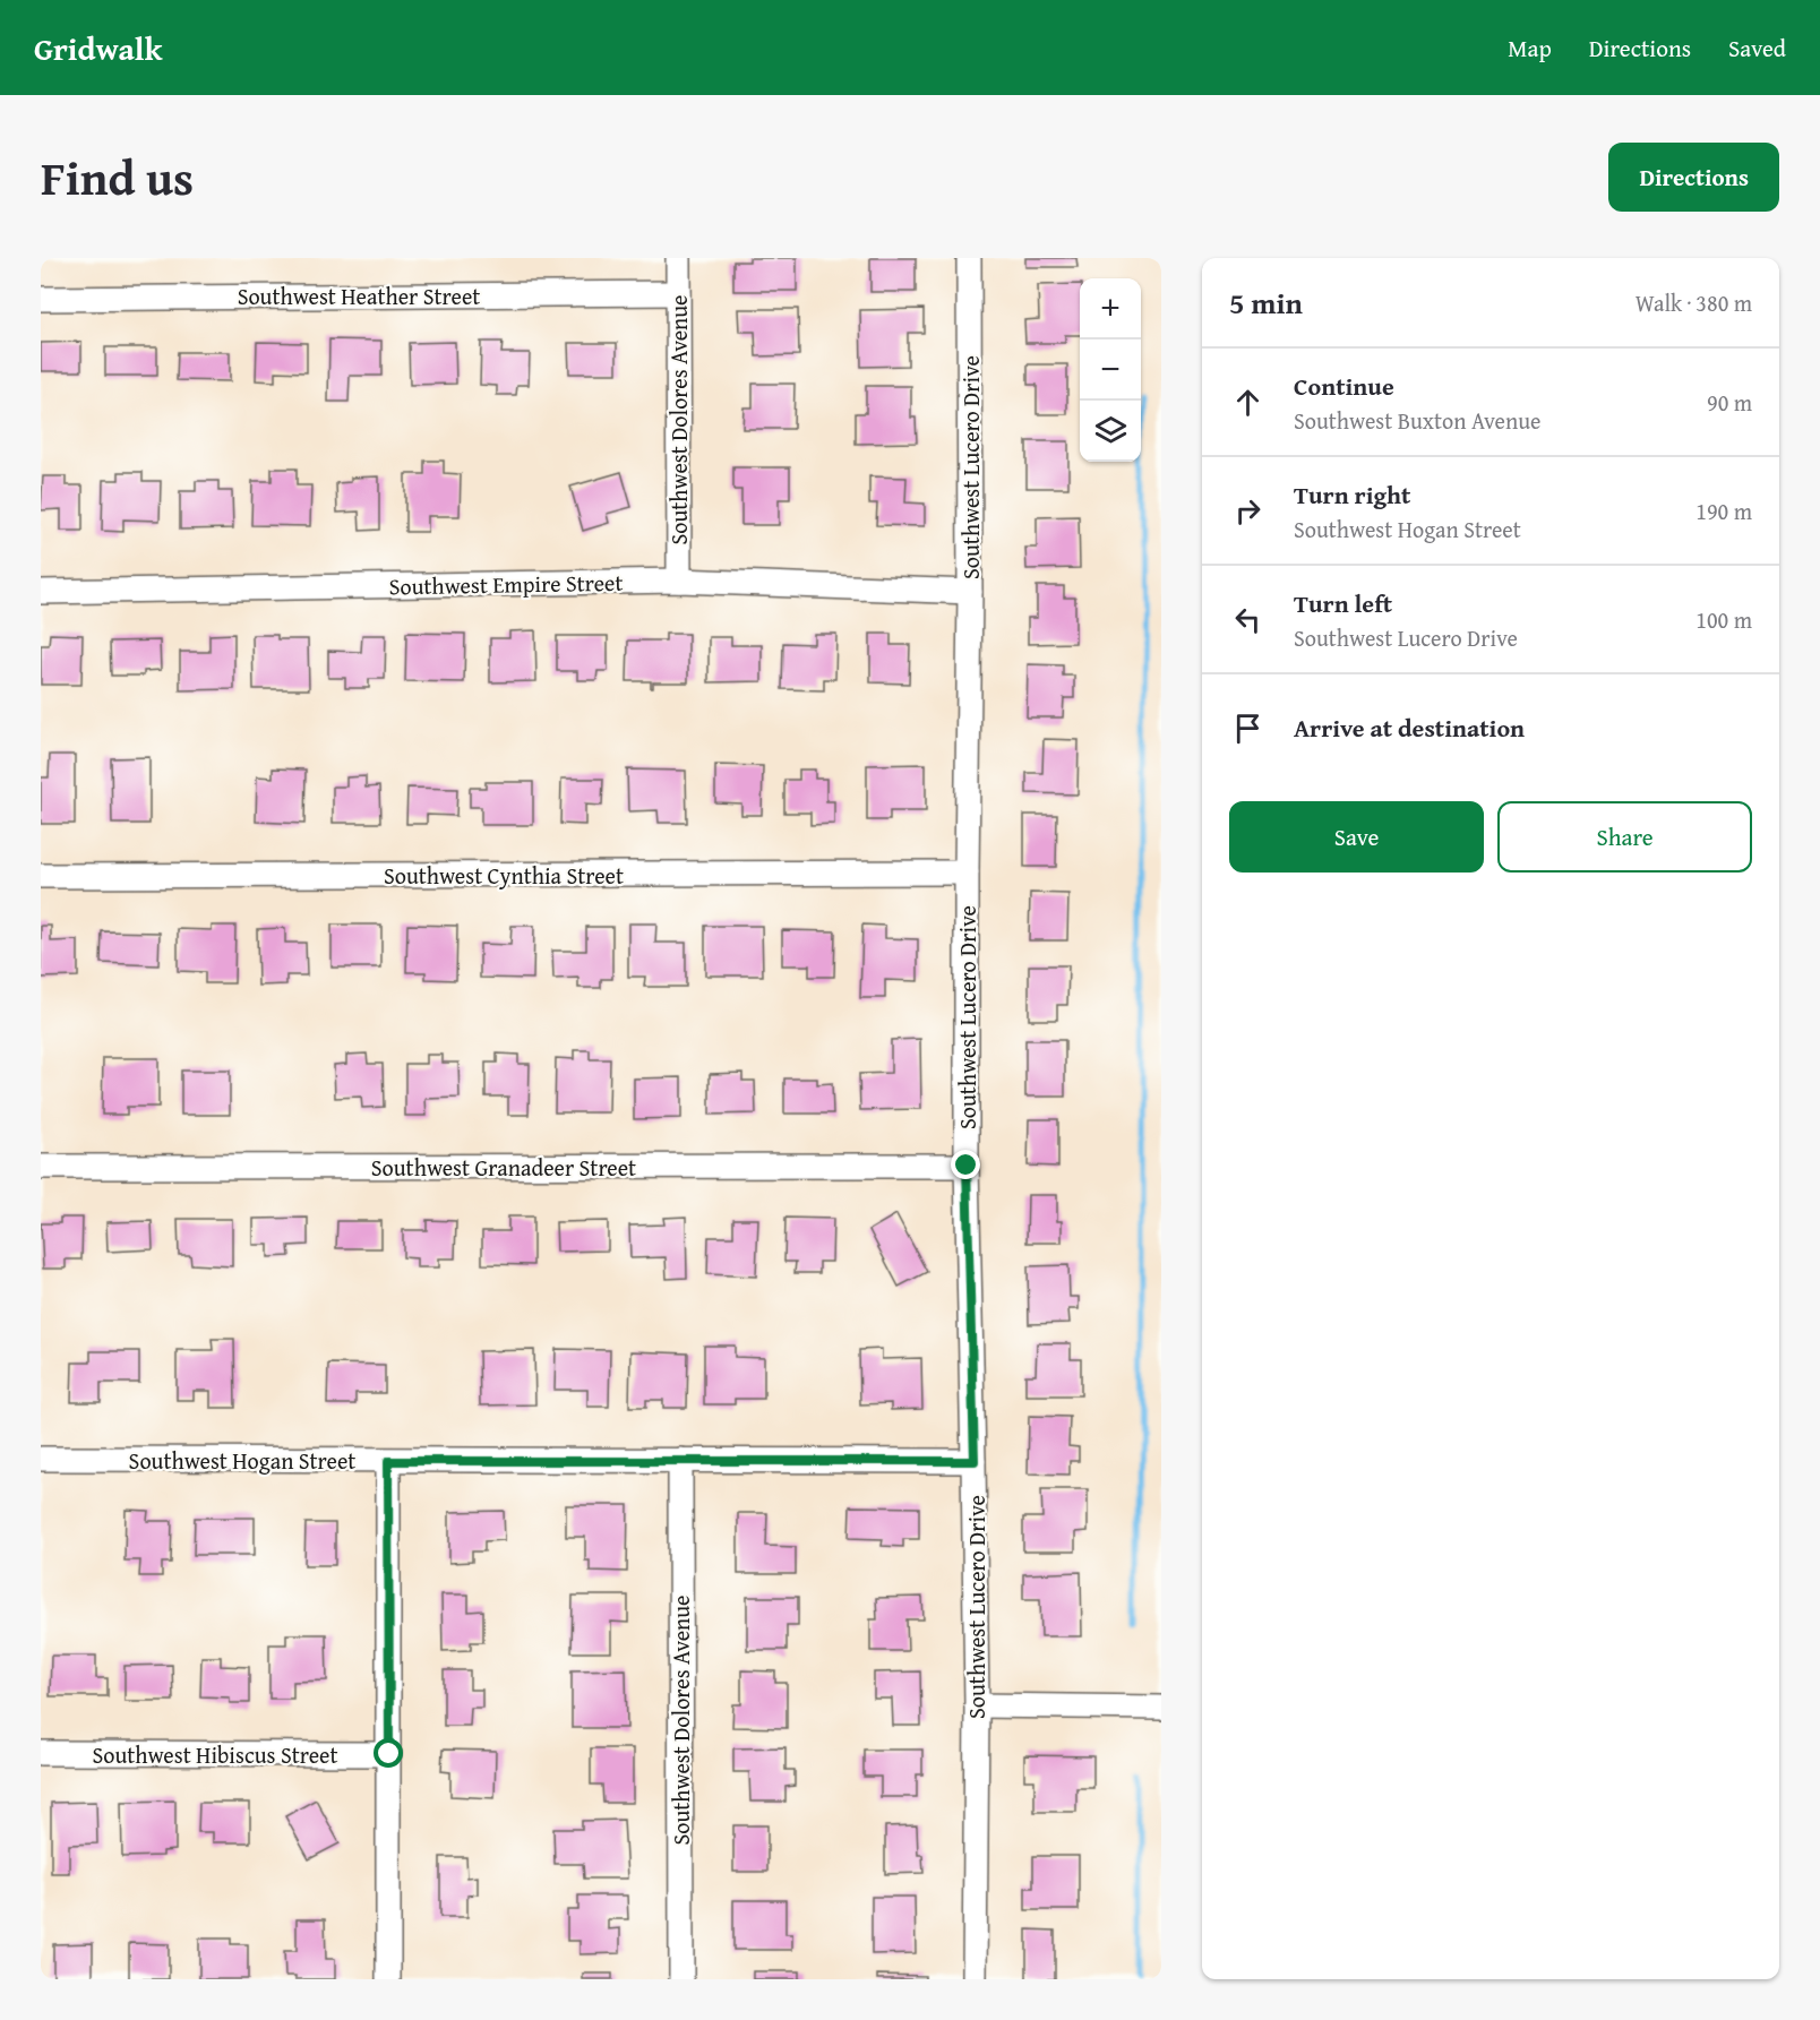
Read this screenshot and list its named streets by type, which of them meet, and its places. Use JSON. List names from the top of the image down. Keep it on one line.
{"streets":{"street":["Southwest Heather Street","Southwest Dolores Avenue","Southwest Lucero Drive","Southwest Empire Street","Southwest Cynthia Street","Southwest Granadeer Street","Southwest Hogan Street","Southwest Hibiscus Street"]},"crossings":[["Southwest Heather Street","Southwest Dolores Avenue"],["Southwest Dolores Avenue","Southwest Empire Street"],["Southwest Dolores Avenue","Southwest Hogan Street"],["Southwest Lucero Drive","Southwest Empire Street"],["Southwest Lucero Drive","Southwest Cynthia Street"],["Southwest Lucero Drive","Southwest Granadeer Street"],["Southwest Lucero Drive","Southwest Hogan Street"]],"page":{"header":"Gridwalk","nav":["Map","Directions","Saved"],"title":"Find us","buttons":["Directions",["Save","Share"]],"heading":["5 min","Walk · 380 m"],"map_buttons":["+","−"],"list":[["Continue","Southwest Buxton Avenue","90 m"],["Turn right","Southwest Hogan Street","190 m"],["Turn left","Southwest Lucero Drive","100 m"],"Arrive at destination"]}}
